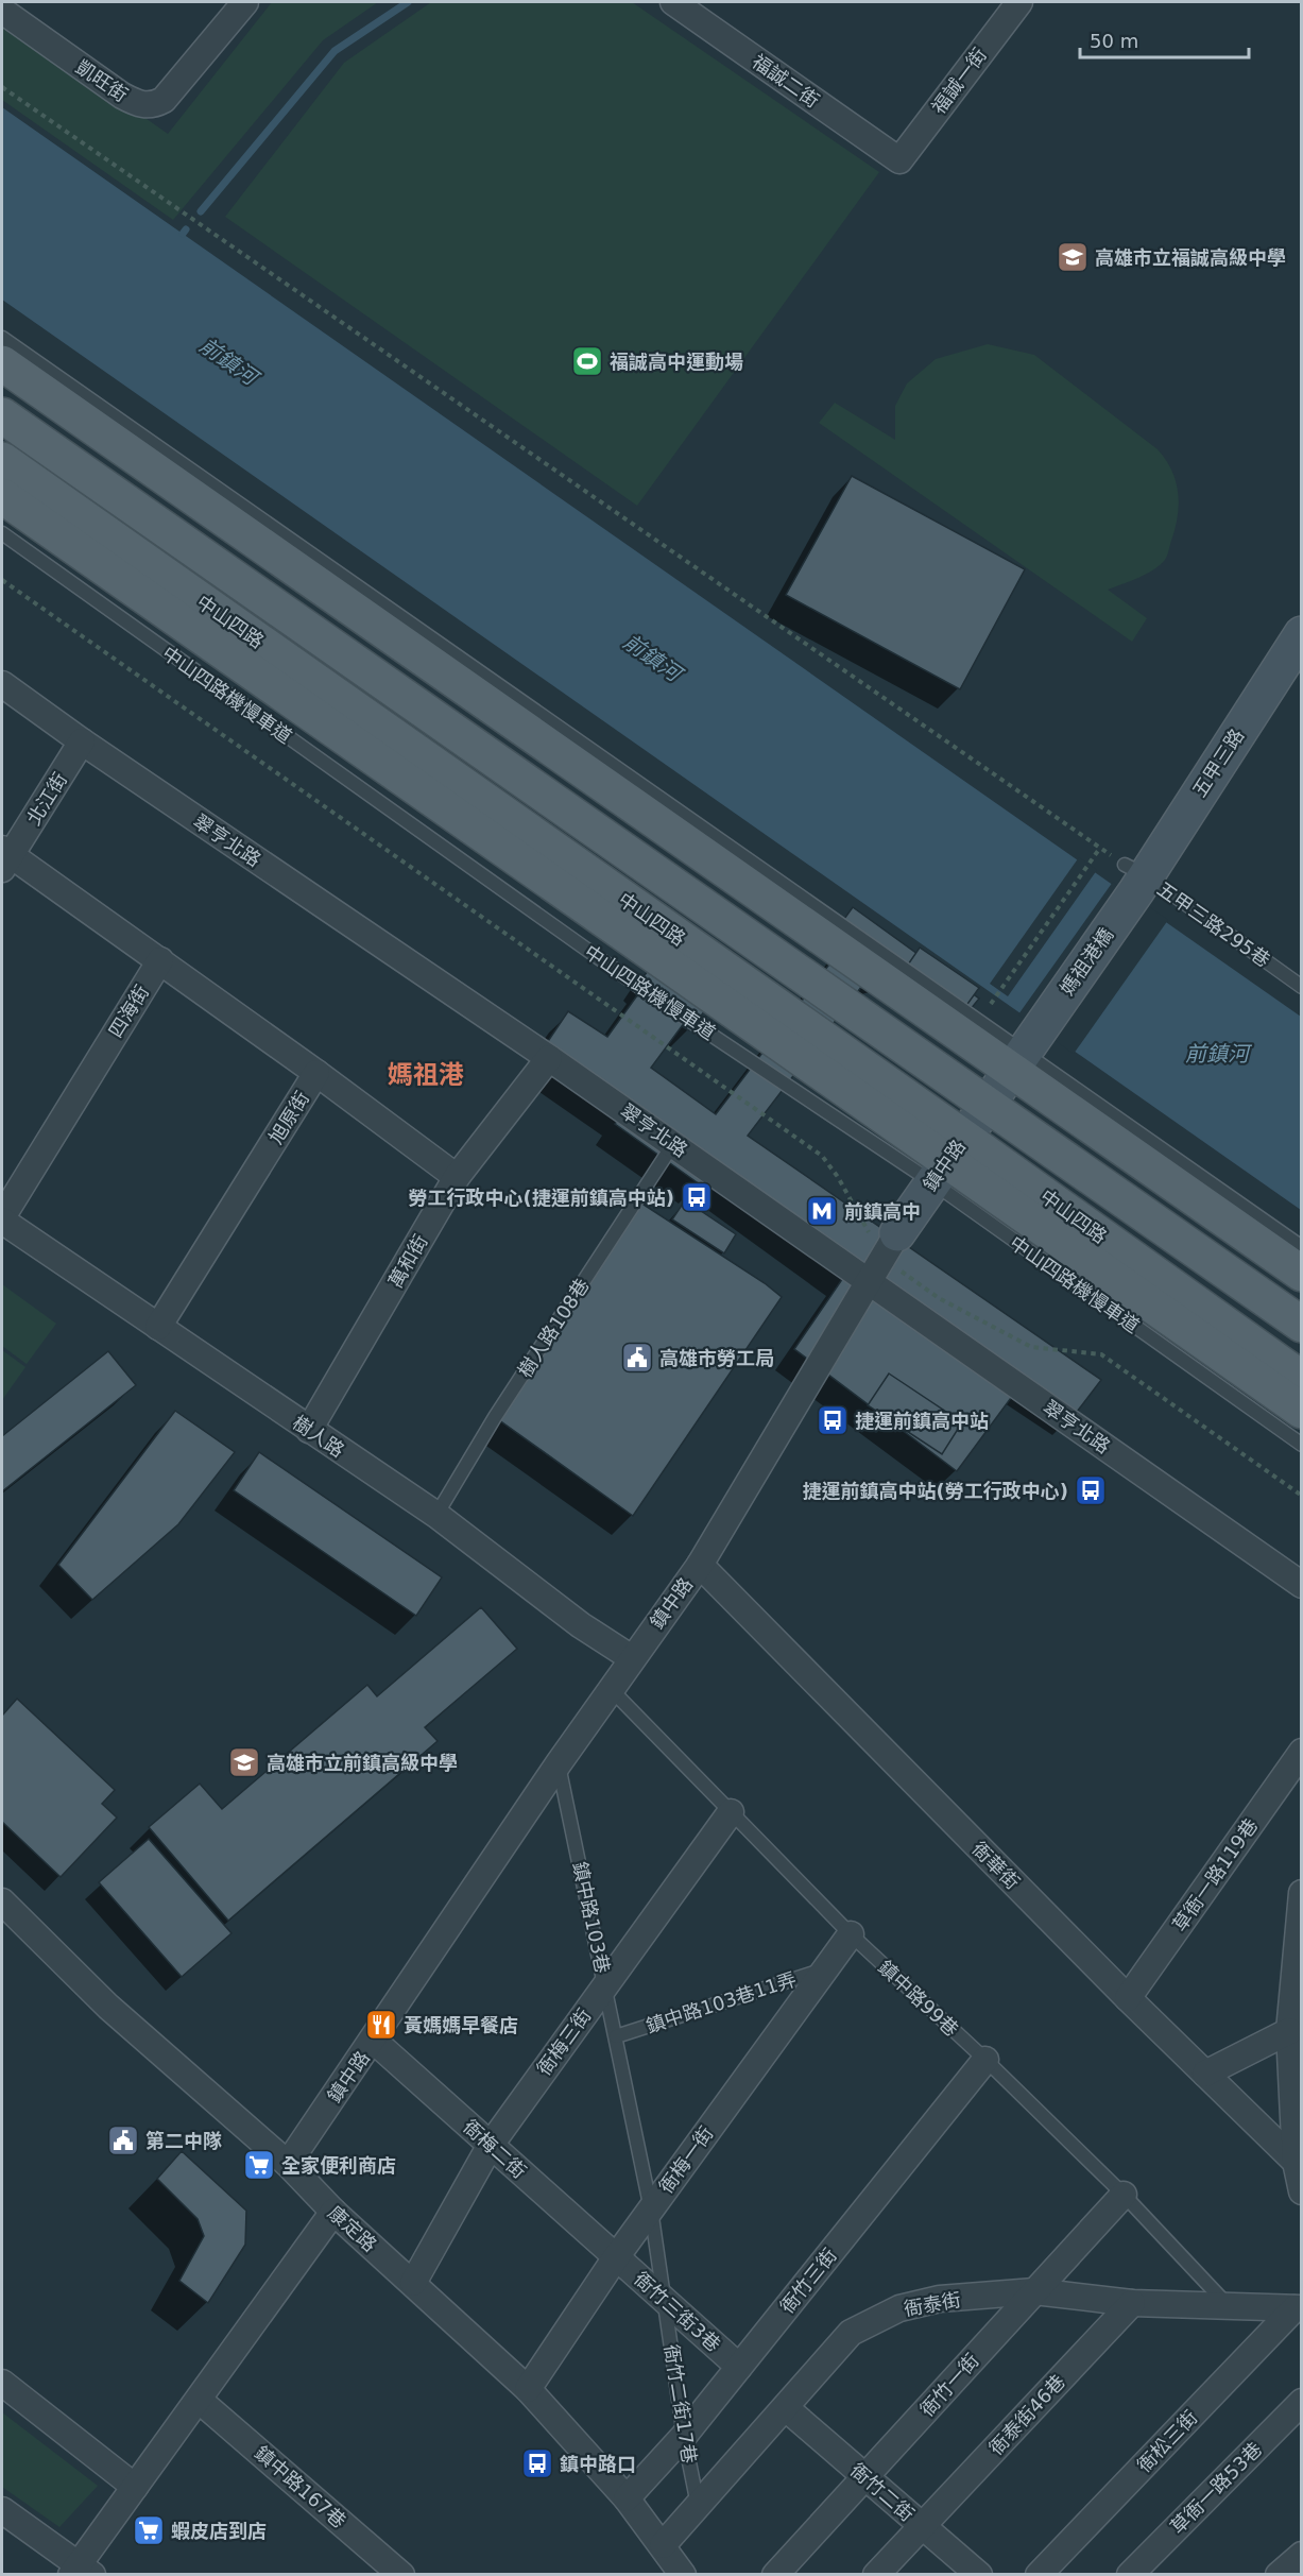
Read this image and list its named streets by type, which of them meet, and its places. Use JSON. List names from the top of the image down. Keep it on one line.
{"streets":{"main road":["中山四路","五甲三路","媽祖港橋","鎮中路"],"street":["凱旺街","福誠二街","福誠一街","北江街","翠亨北路","四海街","旭原街","萬和街","樹人路","衙華街","草衙一路119巷","衙梅三街","衙梅二街","衙梅一街","康定路","衙竹三街","衙泰街","衙竹三街3巷","衙竹一街","衙泰街46巷","衙松三街","鎮中路167巷","草衙一路53巷","衙竹二街"],"lane":["中山四路機慢車道","五甲三路295巷","樹人路108巷","鎮中路103巷","鎮中路99巷","鎮中路103巷11弄","衙竹二街17巷"]},"crossings":[["福誠二街","福誠一街"],["中山四路","中山四路機慢車道"],["中山四路","鎮中路"],["中山四路機慢車道","鎮中路"],["五甲三路","五甲三路295巷"],["五甲三路","媽祖港橋"],["北江街","翠亨北路"],["翠亨北路","鎮中路"],["翠亨北路","萬和街"],["翠亨北路","樹人路108巷"],["五甲三路295巷","媽祖港橋"],["媽祖港橋","鎮中路"],["四海街","旭原街"],["四海街","樹人路"],["旭原街","樹人路"],["鎮中路","樹人路"],["鎮中路","衙華街"],["鎮中路","鎮中路103巷"],["鎮中路","鎮中路99巷"],["鎮中路","衙梅二街"],["鎮中路","康定路"],["萬和街","樹人路"],["樹人路108巷","樹人路"],["衙華街","草衙一路119巷"],["鎮中路103巷","鎮中路103巷11弄"],["鎮中路103巷","衙梅三街"],["鎮中路103巷","衙梅一街"],["鎮中路103巷","衙竹二街17巷"],["鎮中路99巷","衙梅三街"],["鎮中路99巷","衙梅一街"],["鎮中路99巷","衙竹三街"],["鎮中路99巷","衙泰街"],["鎮中路99巷","衙竹一街"],["鎮中路103巷11弄","衙梅一街"],["衙梅三街","衙梅二街"],["衙梅三街","康定路"],["衙梅二街","衙梅一街"],["衙梅二街","衙竹三街3巷"],["衙梅一街","康定路"],["衙梅一街","衙竹三街3巷"],["衙梅一街","衙竹二街17巷"],["康定路","衙竹三街"],["康定路","衙泰街"],["衙竹三街","衙竹三街3巷"],["衙竹三街","衙竹二街17巷"],["衙泰街","衙竹一街"],["衙泰街","衙竹二街17巷"],["衙泰街","衙泰街46巷"],["衙泰街","衙松三街"],["衙泰街","衙竹二街"],["衙竹三街3巷","衙竹二街17巷"],["衙竹一街","衙竹二街"],["衙泰街46巷","衙竹二街"]],"districts":["媽祖港"],"water":["前鎮河"],"places":{"school or university":["高雄市立福誠高級中學","高雄市立前鎮高級中學"],"sports":["福誠高中運動場"],"bus stop":["勞工行政中心(捷運前鎮高中站)","捷運前鎮高中站","捷運前鎮高中站(勞工行政中心)","鎮中路口"],"metro station":["前鎮高中"],"public building":["高雄市勞工局","第二中隊"],"restaurant":["黃媽媽早餐店"],"supermarket":["全家便利商店","蝦皮店到店"]},"scale_bar":"50 m"}
